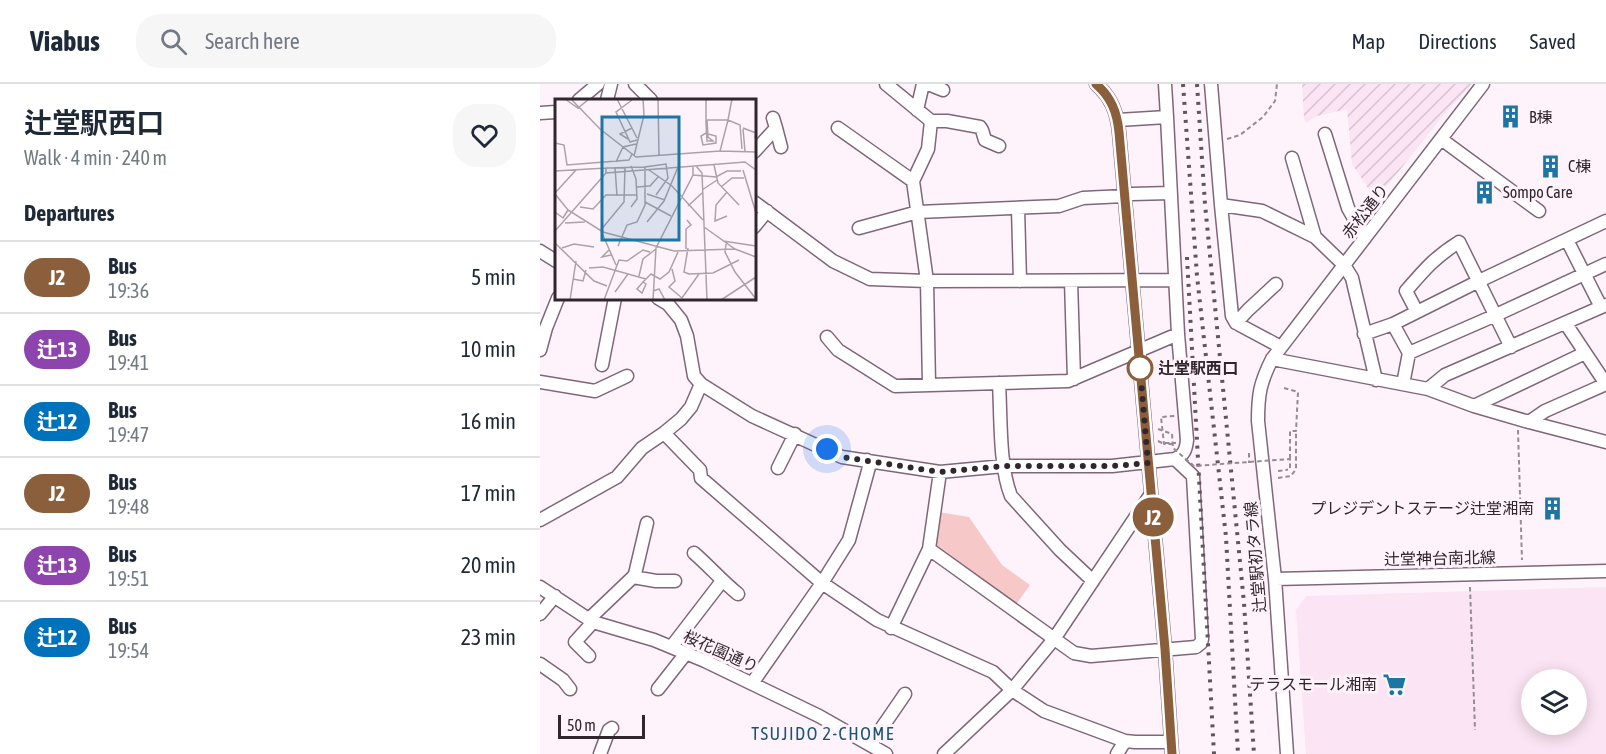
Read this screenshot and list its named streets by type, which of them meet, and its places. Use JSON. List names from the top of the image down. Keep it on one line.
{"streets":{"street":["赤松通り","辻堂駅初タラ線","辻堂神台南北線","桜花園通り"]},"crossings":[["赤松通り","辻堂駅初タラ線"],["辻堂駅初タラ線","辻堂神台南北線"]],"districts":["TSUJIDO 2-CHOME"],"places":{"building":["B棟","C棟","Sompo Care","プレジデントステージ辻堂湘南"],"other":["辻堂駅西口"],"supermarket":["テラスモール湘南"]},"lines":["bus line J2"],"scale_bar":"50 m","page":{"header":"Viabus","search":"Search here","nav":["Map","Directions","Saved"],"heading":[["辻堂駅西口","Walk · 4 min · 240 m"],"Departures"],"on_map":"J2","list":[{"mark":"J2","name":"Bus","note":"19:36","value":"5 min"},{"mark":"辻13","name":"Bus","note":"19:41","value":"10 min"},{"mark":"辻12","name":"Bus","note":"19:47","value":"16 min"},{"mark":"J2","name":"Bus","note":"19:48","value":"17 min"},{"mark":"辻13","name":"Bus","note":"19:51","value":"20 min"},{"mark":"辻12","name":"Bus","note":"19:54","value":"23 min"}],"scale":"50 m"}}
